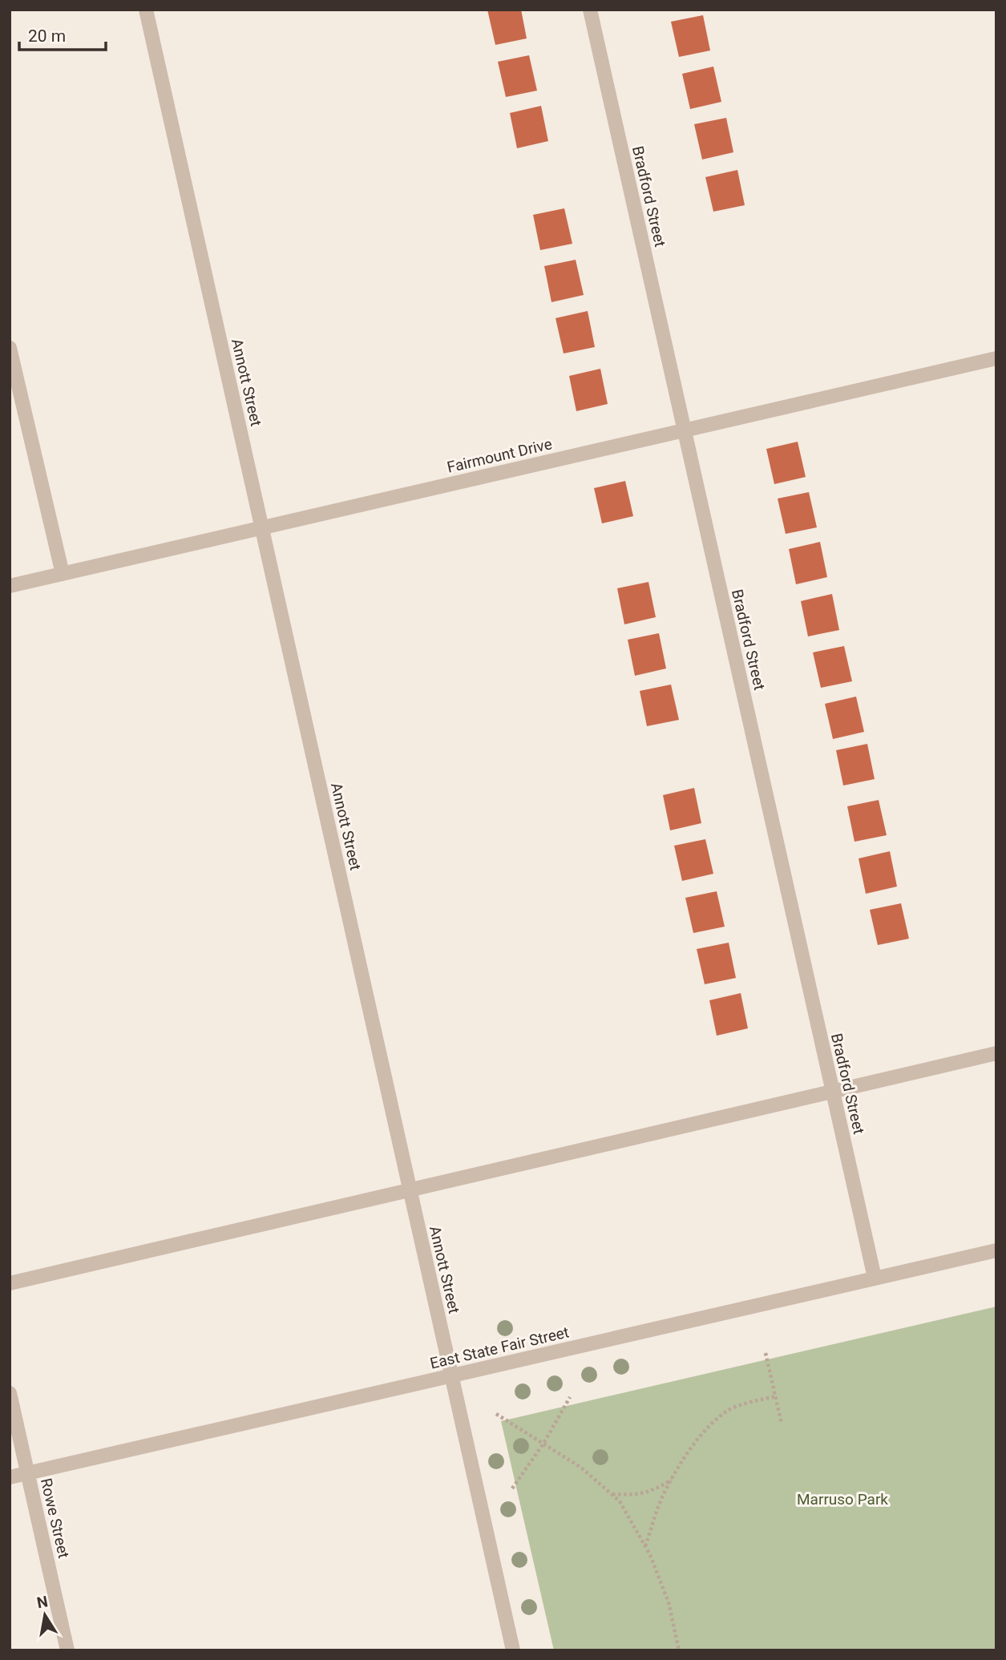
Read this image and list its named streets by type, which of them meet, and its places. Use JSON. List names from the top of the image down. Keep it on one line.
{"streets":{"street":["Bradford Street","Annott Street","Fairmount Drive","East State Fair Street","Rowe Street"]},"crossings":[["Bradford Street","Fairmount Drive"],["Bradford Street","East State Fair Street"],["Annott Street","Fairmount Drive"],["Annott Street","East State Fair Street"],["East State Fair Street","Rowe Street"]],"parks":["Marruso Park"],"scale_bar":"20 m","north":"top"}
